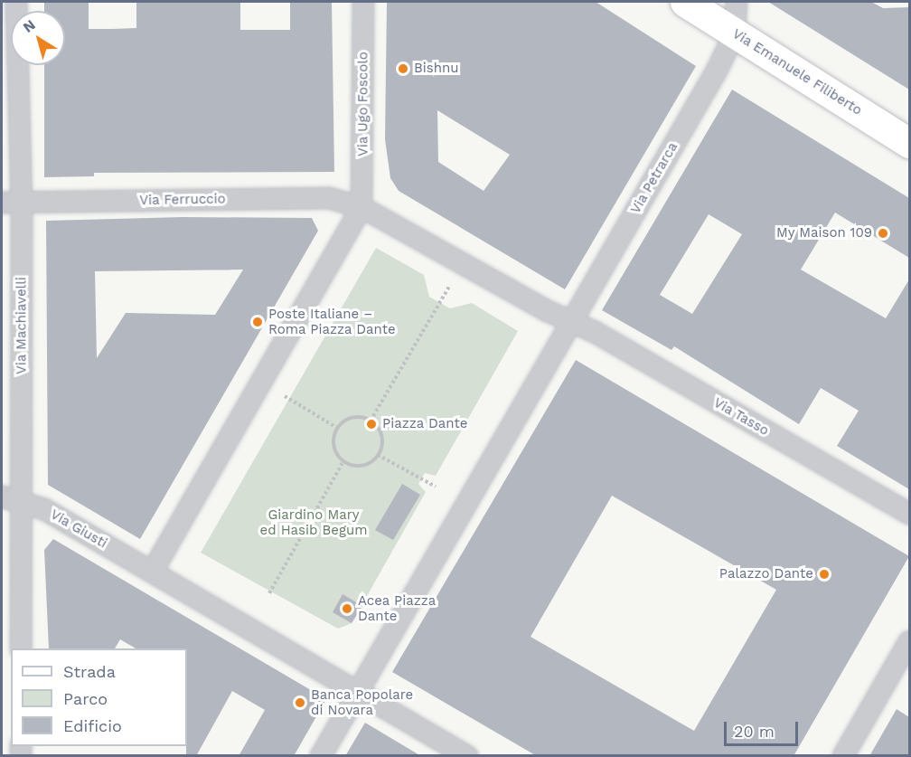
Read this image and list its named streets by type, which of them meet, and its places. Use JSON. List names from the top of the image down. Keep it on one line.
{"streets":{"main road":["Via Emanuele Filiberto"],"street":["Via Ugo Foscolo","Via Petrarca","Via Ferruccio","Via Machiavelli","Via Tasso","Via Giusti"]},"crossings":[["Via Emanuele Filiberto","Via Petrarca"],["Via Ugo Foscolo","Via Ferruccio"],["Via Petrarca","Via Tasso"],["Via Ferruccio","Via Machiavelli"],["Via Machiavelli","Via Giusti"]],"parks":["Giardino Mary ed Hasib Begum"],"places":["Bishnu","My Maison 109","Poste Italiane – Roma Piazza Dante","Piazza Dante","Palazzo Dante","Acea Piazza Dante","Banca Popolare di Novara"],"legend":["Strada","Parco","Edificio"],"scale_bar":"20 m","north":"top left"}
